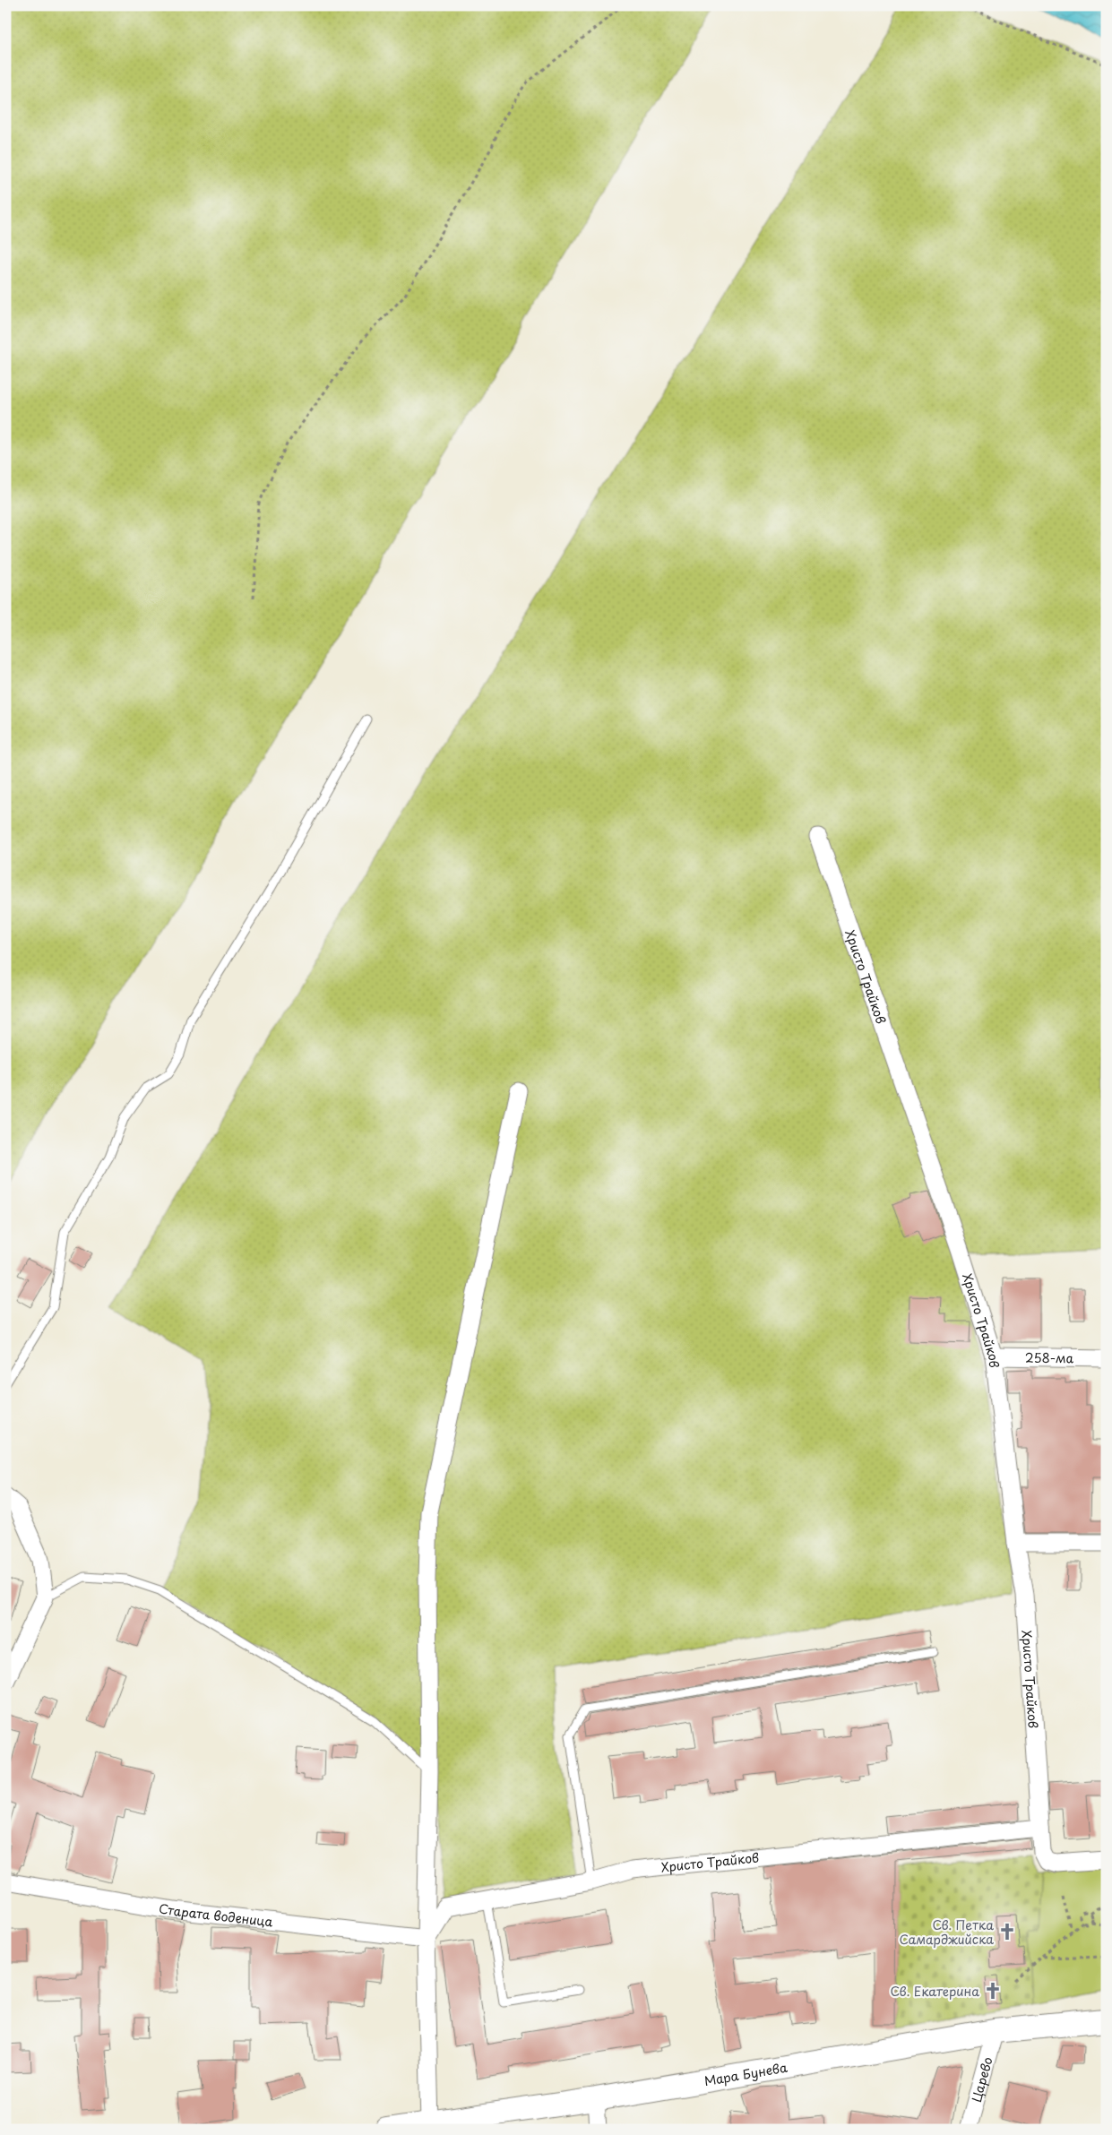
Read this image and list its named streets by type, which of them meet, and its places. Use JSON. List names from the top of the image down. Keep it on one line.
{"streets":{"street":["Христо Трайков","258-ма","Старата воденица","Мара Бунева","Царево"]},"crossings":[["Христо Трайков","258-ма"],["Христо Трайков","Старата воденица"],["Мара Бунева","Царево"]],"places":{"church":["Св. Петка Самарджийска","Св. Екатерина"]}}
